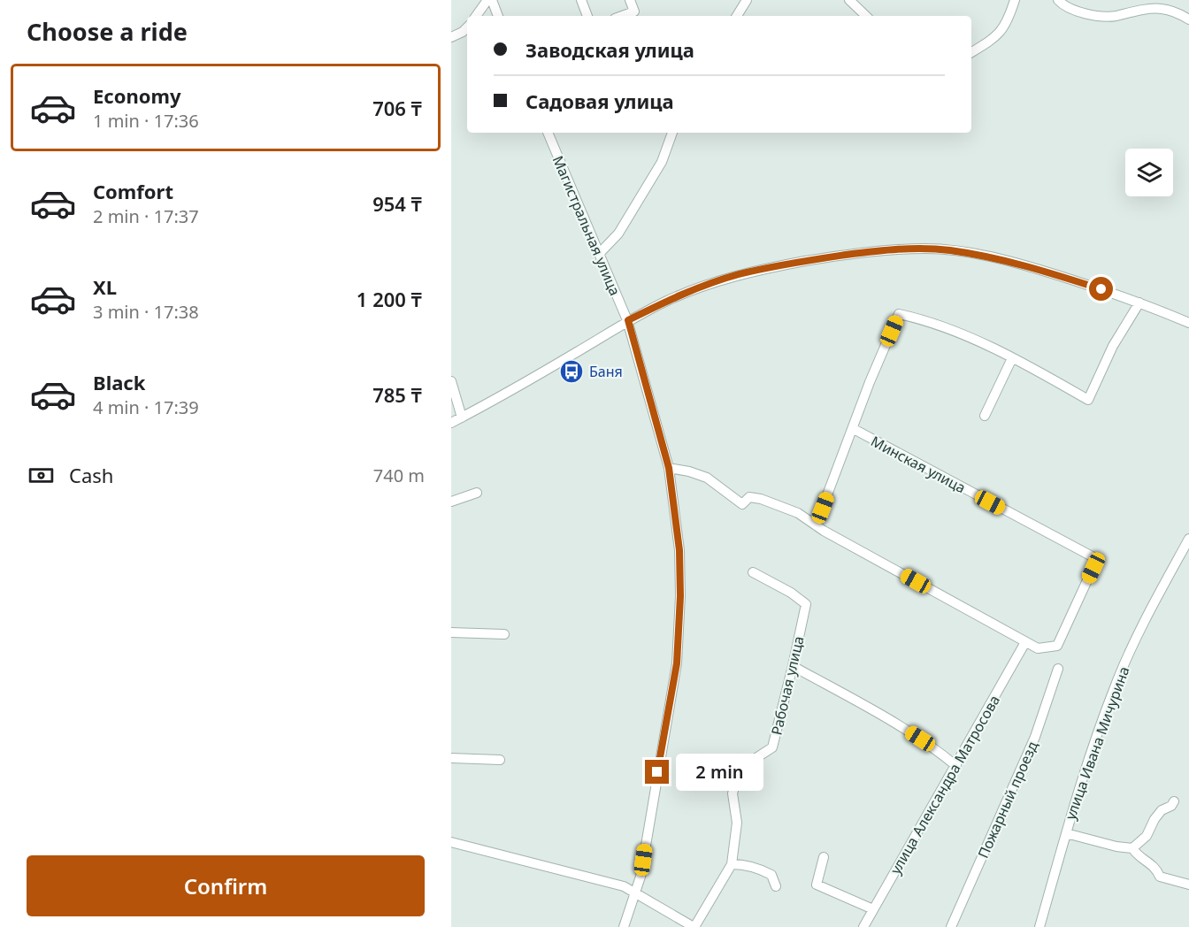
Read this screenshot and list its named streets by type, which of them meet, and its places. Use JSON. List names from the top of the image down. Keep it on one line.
{"streets":{"street":["Магистральная улица","Минская улица","Рабочая улица","улица Ивана Мичурина","улица Александра Матросова","Пожарный проезд"]},"crossings":[["Минская улица","улица Александра Матросова"]],"places":{"bus stop":["Баня"]},"page":{"heading":"Choose a ride","banner":["Заводская улица","Садовая улица"],"list":[{"name":"Economy","note":"1 min · 17:36","value":"706 ₸"},{"name":"Comfort","note":"2 min · 17:37","value":"954 ₸"},{"name":"XL","note":"3 min · 17:38","value":"1 200 ₸"},{"name":"Black","note":"4 min · 17:39","value":"785 ₸"}],"pay":["Cash","740 m"],"bubble":"2 min","buttons":"Confirm"}}
